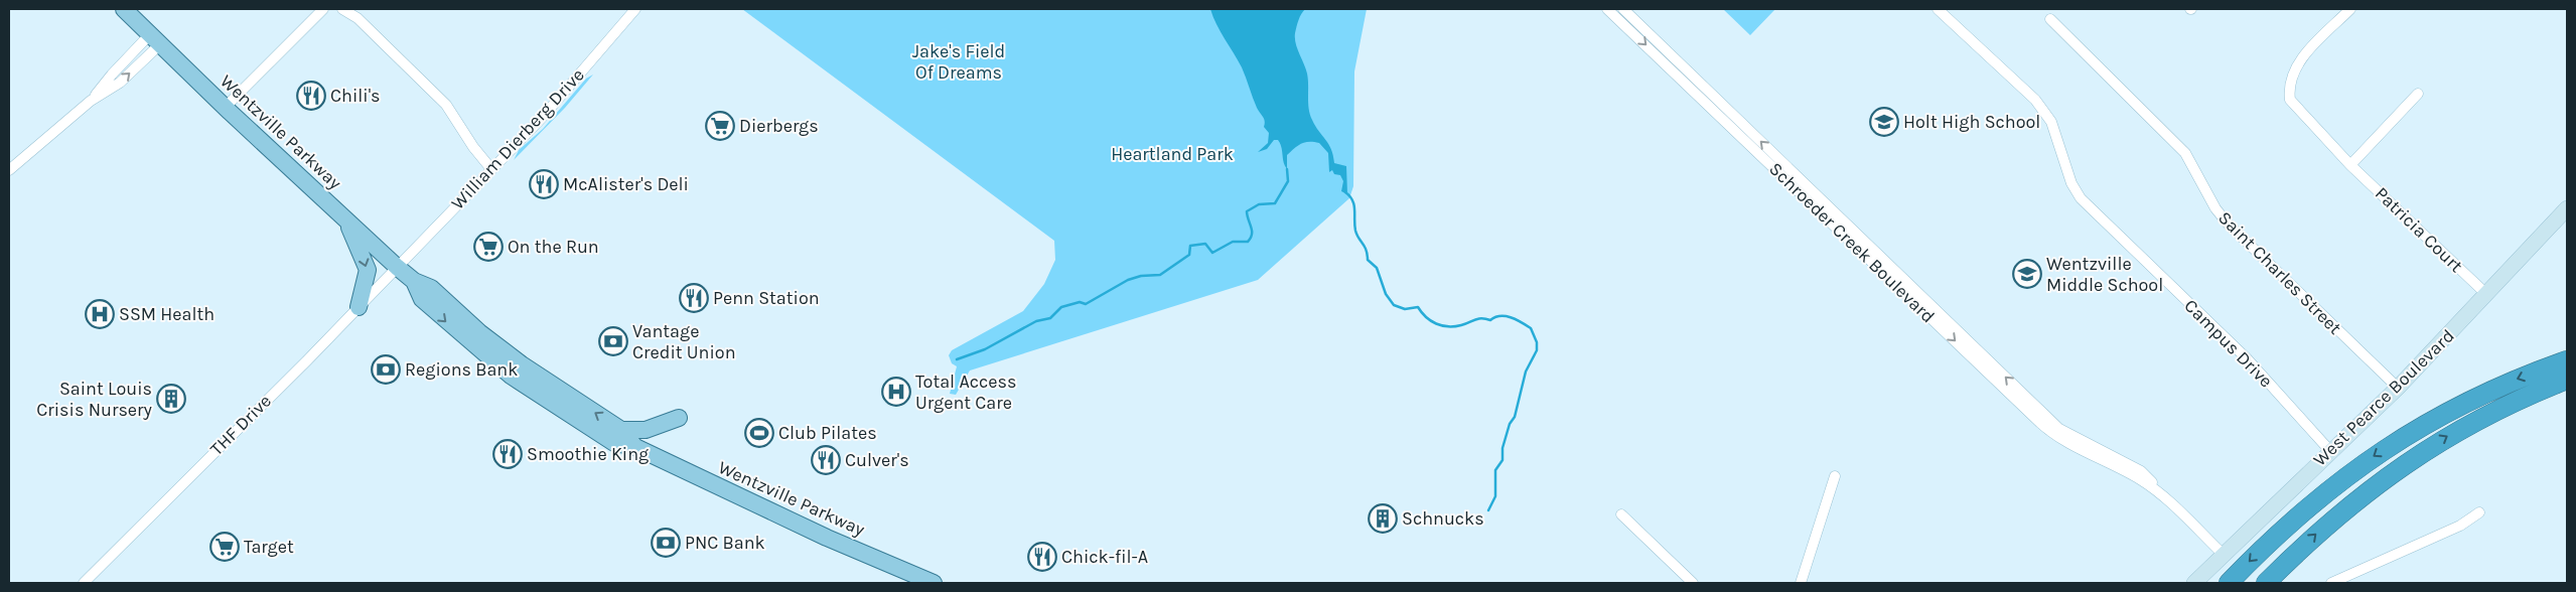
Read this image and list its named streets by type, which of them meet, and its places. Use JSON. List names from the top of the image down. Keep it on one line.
{"streets":{"main road":["Wentzville Parkway","West Pearce Boulevard"],"street":["William Dierberg Drive","Patricia Court","Schroeder Creek Boulevard","Saint Charles Street","Campus Drive","THF Drive"]},"crossings":[["Wentzville Parkway","William Dierberg Drive"],["Wentzville Parkway","THF Drive"],["William Dierberg Drive","THF Drive"],["Patricia Court","West Pearce Boulevard"],["Schroeder Creek Boulevard","West Pearce Boulevard"],["Saint Charles Street","West Pearce Boulevard"],["Campus Drive","West Pearce Boulevard"]],"parks":["Jake's Field Of Dreams","Heartland Park"],"places":{"restaurant":["Chili's","McAlister's Deli","Penn Station","Smoothie King","Culver's","Chick-fil-A"],"school or university":["Holt High School","Wentzville Middle School"],"supermarket":["Dierbergs","On the Run","Target"],"hospital":["SSM Health","Total Access Urgent Care"],"bank":["Vantage Credit Union","Regions Bank","PNC Bank"],"building":["Saint Louis Crisis Nursery","Schnucks"],"sports":["Club Pilates"]}}
